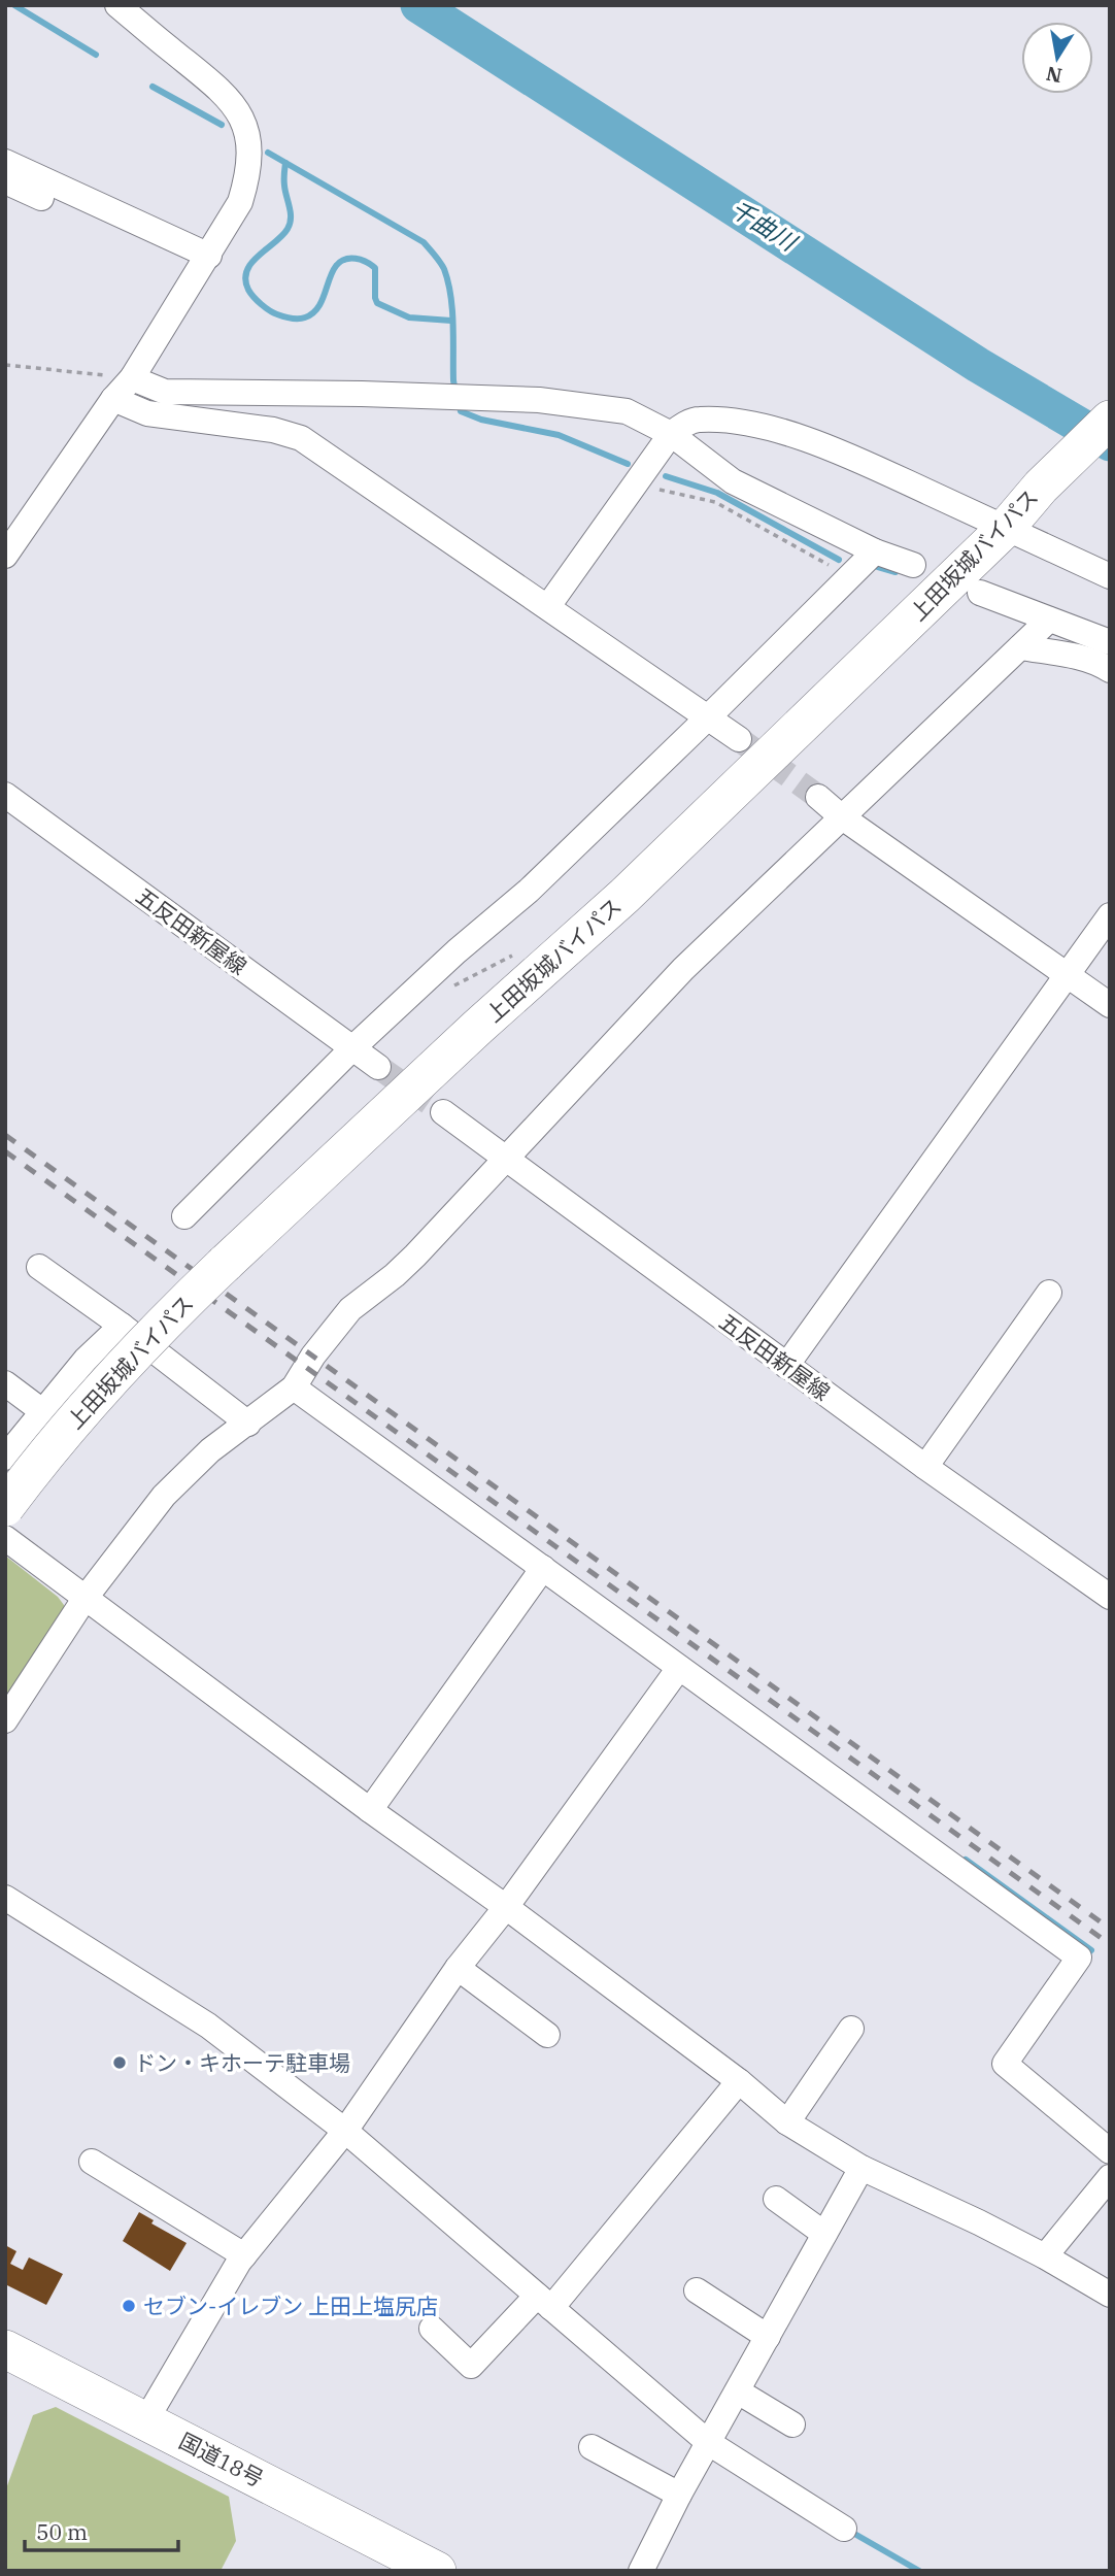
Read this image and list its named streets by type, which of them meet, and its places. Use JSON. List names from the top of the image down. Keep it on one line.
{"streets":{"highway":["上田坂城バイパス","国道18号"],"street":["五反田新屋線"]},"water":["千曲川"],"places":["ドン・キホーテ駐車場","セブン-イレブン 上田上塩尻店"],"scale_bar":"50 m","north":"bottom"}
